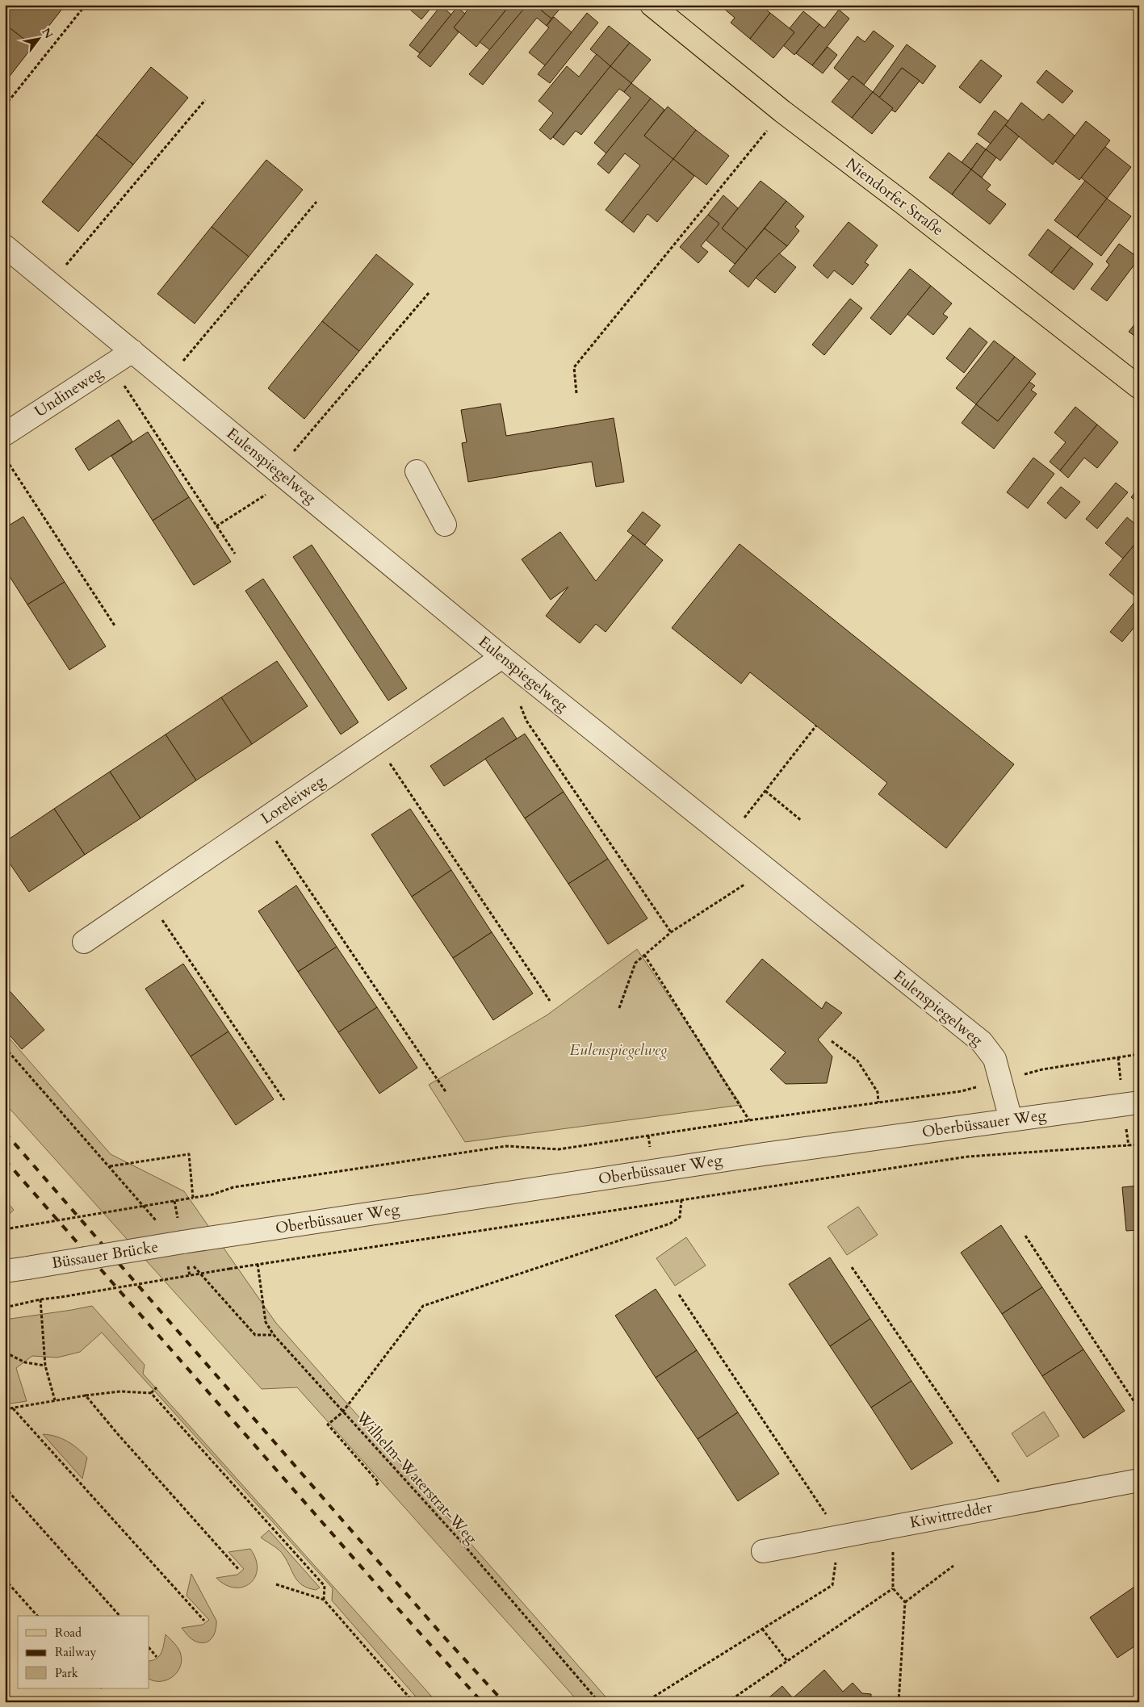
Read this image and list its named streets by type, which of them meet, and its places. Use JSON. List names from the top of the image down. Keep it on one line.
{"streets":{"main road":["Niendorfer Straße"],"street":["Undineweg","Eulenspiegelweg","Loreleiweg","Oberbüssauer Weg","Büssauer Brücke","Kiwittredder"],"path":["Wilhelm-Waterstrat-Weg"]},"crossings":[["Undineweg","Eulenspiegelweg"],["Eulenspiegelweg","Loreleiweg"],["Eulenspiegelweg","Oberbüssauer Weg"],["Oberbüssauer Weg","Büssauer Brücke"]],"parks":["Eulenspiegelweg"],"legend":["Road","Railway","Park"],"north":"top right"}
